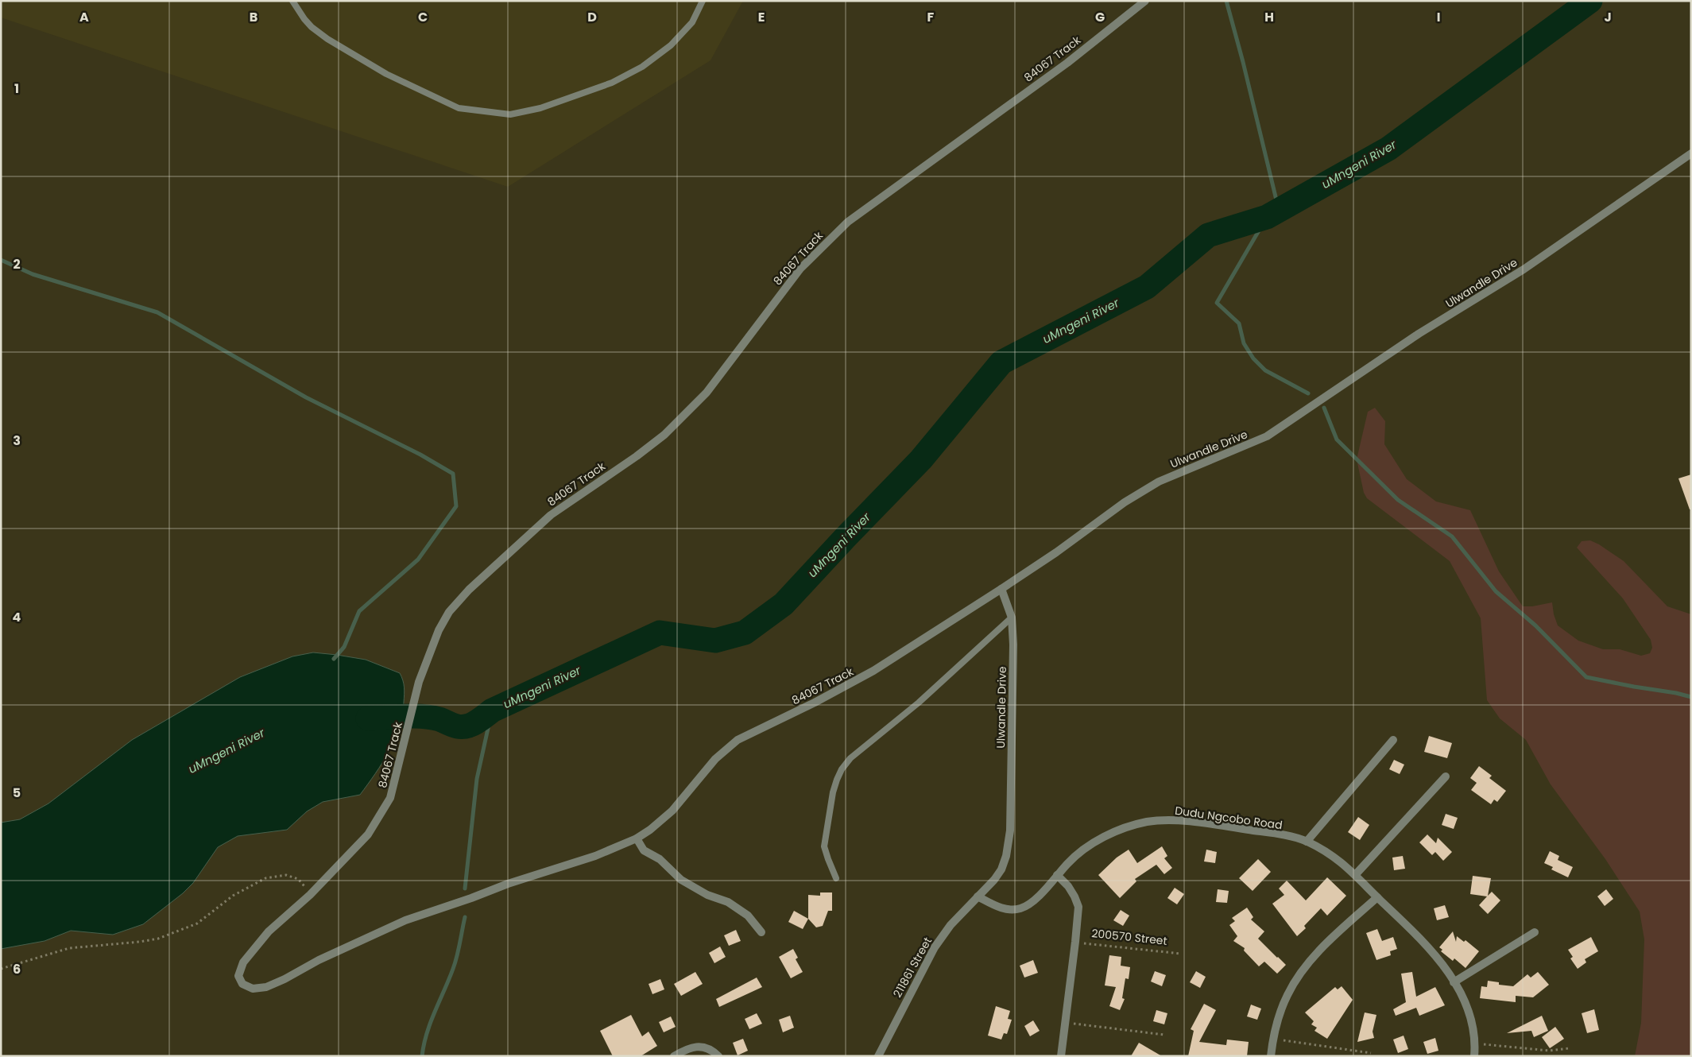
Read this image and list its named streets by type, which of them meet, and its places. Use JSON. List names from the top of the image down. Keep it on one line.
{"streets":{"street":["84067 Track","Ulwandle Drive","Dudu Ngcobo Road","200570 Street","211861 Street"]},"crossings":[["84067 Track","Ulwandle Drive"],["Ulwandle Drive","Dudu Ngcobo Road"],["Ulwandle Drive","211861 Street"],["Dudu Ngcobo Road","200570 Street"],["Dudu Ngcobo Road","211861 Street"]],"water":["uMngeni River"],"grid":{"columns":["A","B","C","D","E","F","G","H","I","J"],"rows":["1","2","3","4","5","6"]}}
